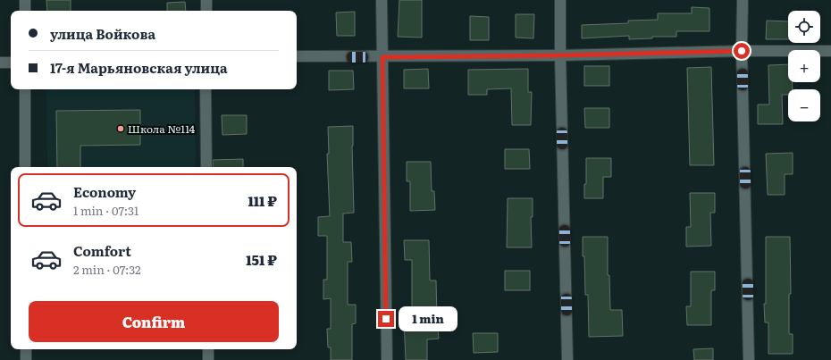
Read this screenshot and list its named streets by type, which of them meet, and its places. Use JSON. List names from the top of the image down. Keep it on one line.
{"places":["Школа №114"],"page":{"map_buttons":["+","−"],"banner":["улица Войкова","17-я Марьяновская улица"],"list":[{"name":"Economy","note":"1 min · 07:31","value":"111 ₽"},{"name":"Comfort","note":"2 min · 07:32","value":"151 ₽"}],"buttons":"Confirm","bubble":"1 min"}}
